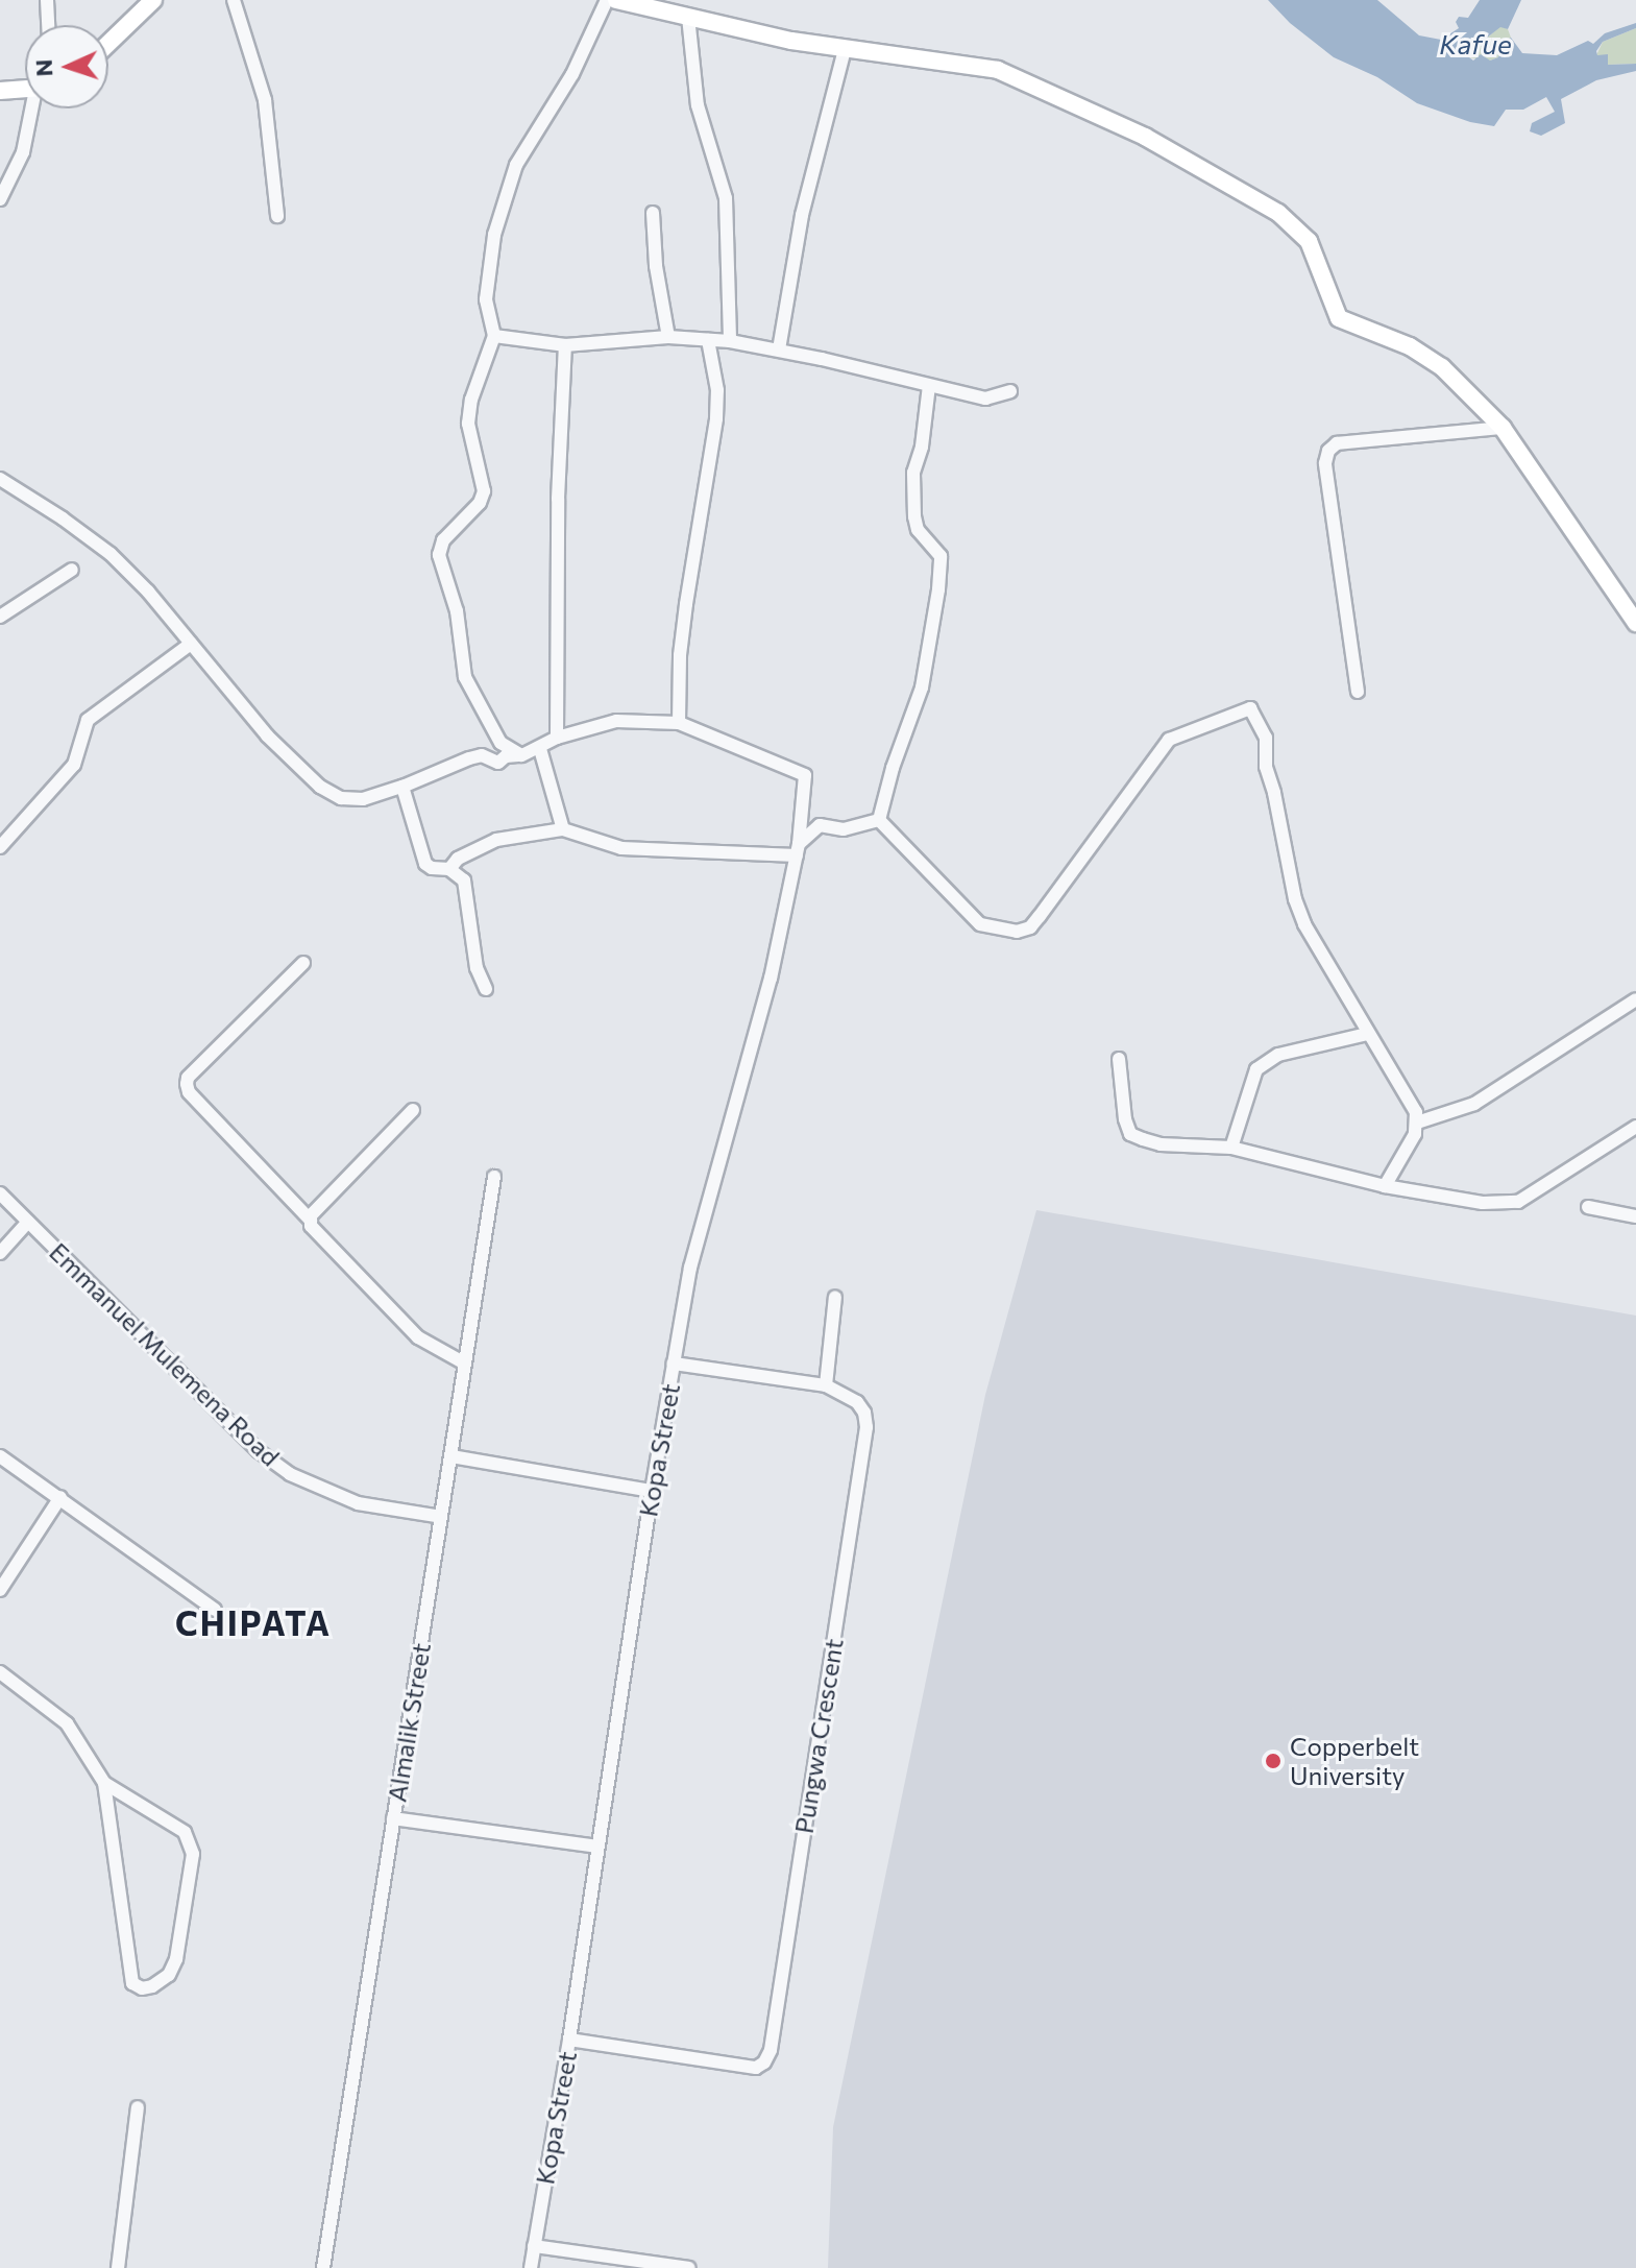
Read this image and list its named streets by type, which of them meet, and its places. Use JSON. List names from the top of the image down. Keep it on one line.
{"streets":{"street":["Emmanuel Mulemena Road","Kopa Street","Almalik Street","Pungwa Crescent"]},"crossings":[["Emmanuel Mulemena Road","Almalik Street"],["Kopa Street","Pungwa Crescent"]],"districts":["CHIPATA"],"water":["Kafue"],"places":["Copperbelt University"],"north":"left"}
